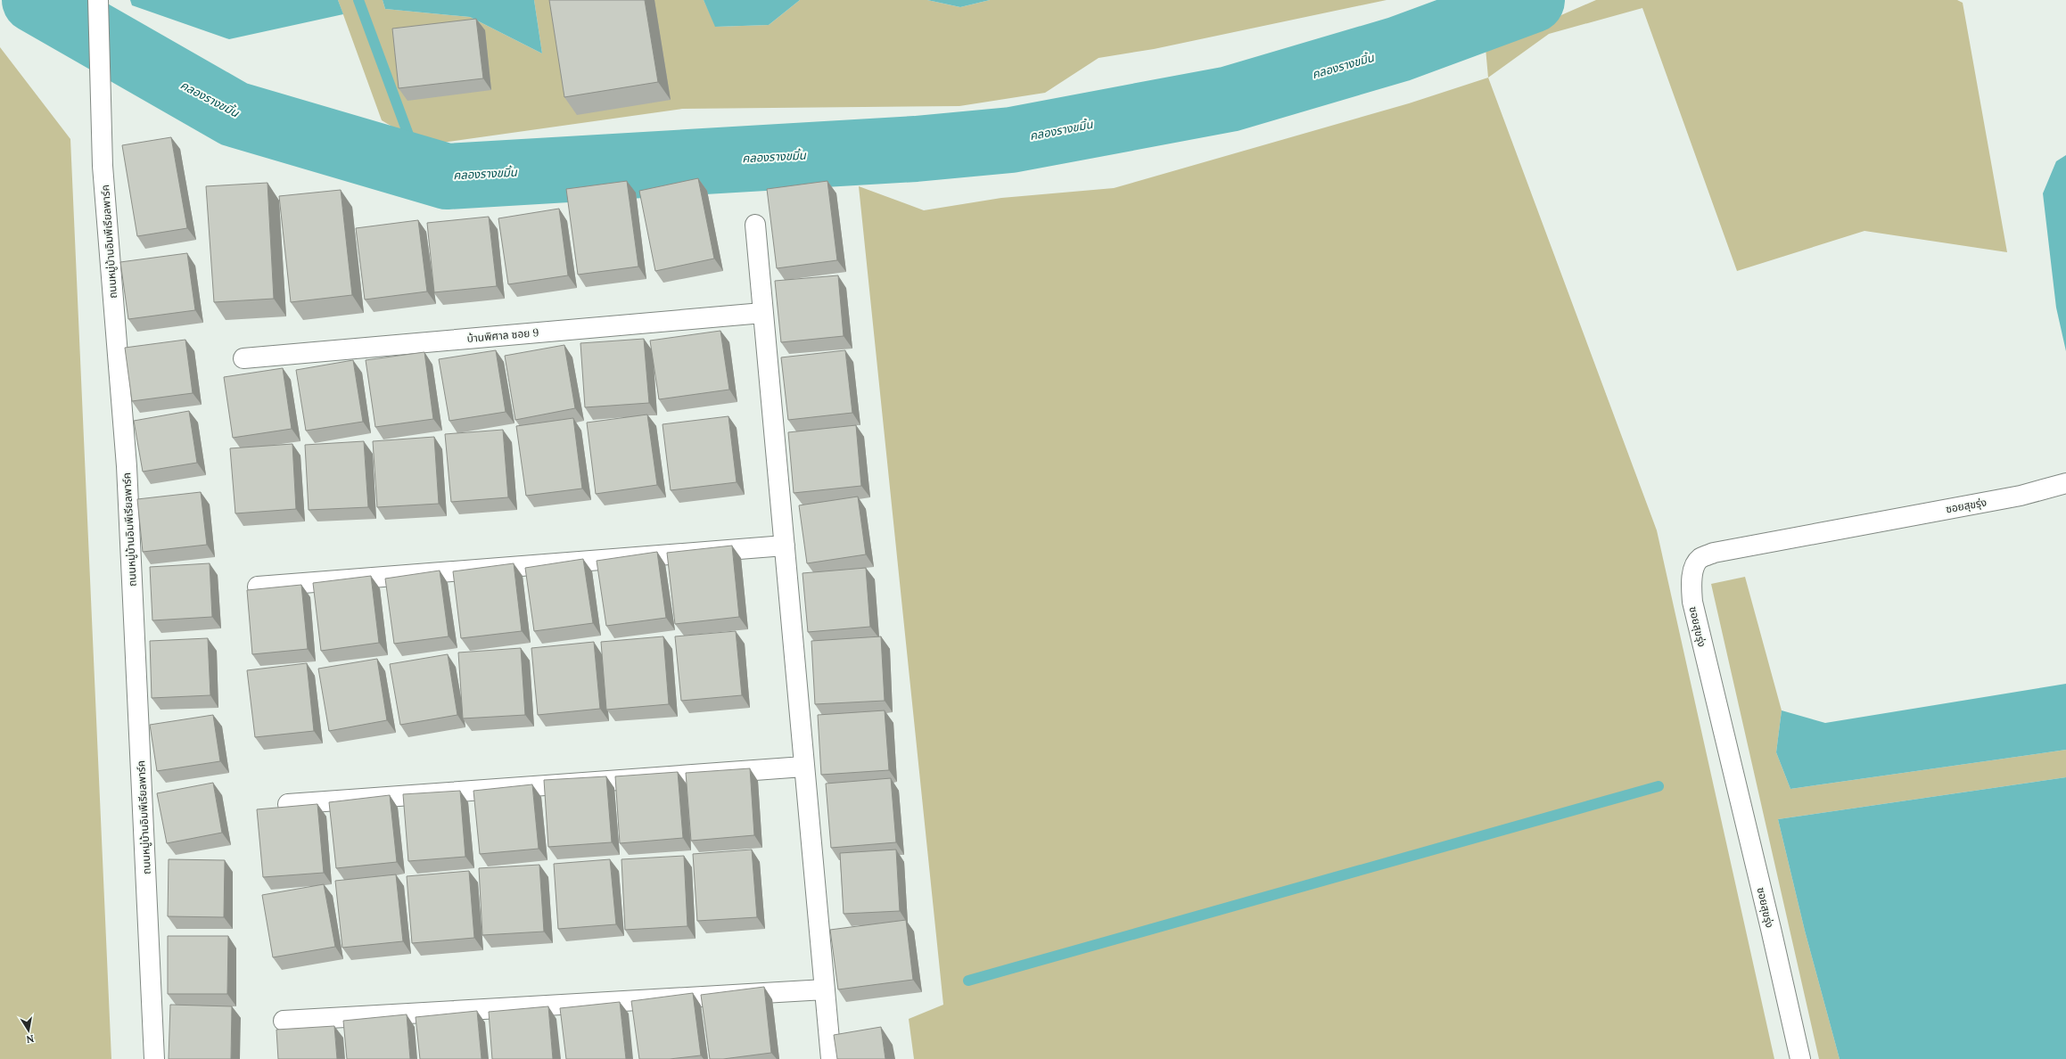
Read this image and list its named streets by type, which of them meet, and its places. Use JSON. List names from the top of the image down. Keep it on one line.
{"streets":{"street":["ถนนหมู่บ้านอิมพีเรียลพาร์ค","บ้านพิศาล ซอย 9","ซอยสุขรุ่ง"]},"water":["คลองรางขมิ้น"],"north":"bottom"}
